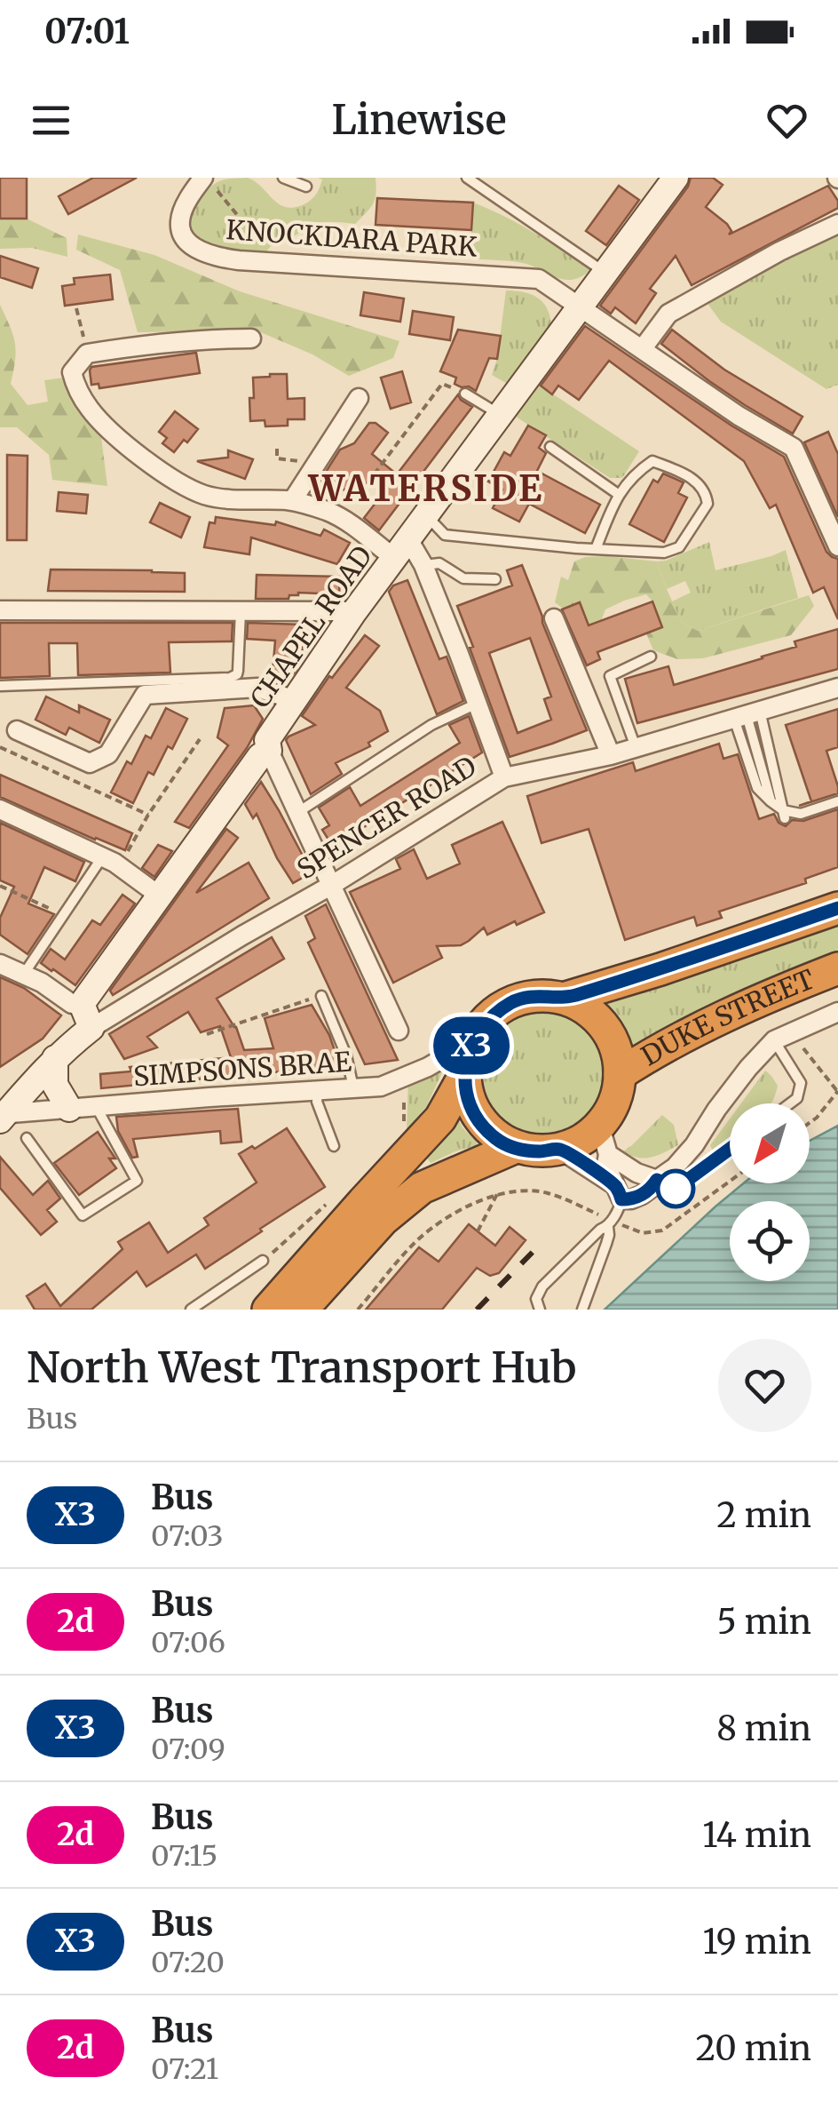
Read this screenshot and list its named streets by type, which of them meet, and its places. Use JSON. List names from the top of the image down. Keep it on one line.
{"streets":{"highway":["DUKE STREET"],"main road":["CHAPEL ROAD"],"street":["KNOCKDARA PARK","SPENCER ROAD","SIMPSONS BRAE"]},"crossings":[["KNOCKDARA PARK","CHAPEL ROAD"],["DUKE STREET","SIMPSONS BRAE"]],"districts":["WATERSIDE"],"lines":["bus line X3"],"north":"bottom left","page":{"status":"07:01","header":"Linewise","on_map":"X3","heading":["North West Transport Hub","Bus"],"list":[{"mark":"X3","name":"Bus","note":"07:03","value":"2 min"},{"mark":"2d","name":"Bus","note":"07:06","value":"5 min"},{"mark":"X3","name":"Bus","note":"07:09","value":"8 min"},{"mark":"2d","name":"Bus","note":"07:15","value":"14 min"},{"mark":"X3","name":"Bus","note":"07:20","value":"19 min"},{"mark":"2d","name":"Bus","note":"07:21","value":"20 min"}]}}
